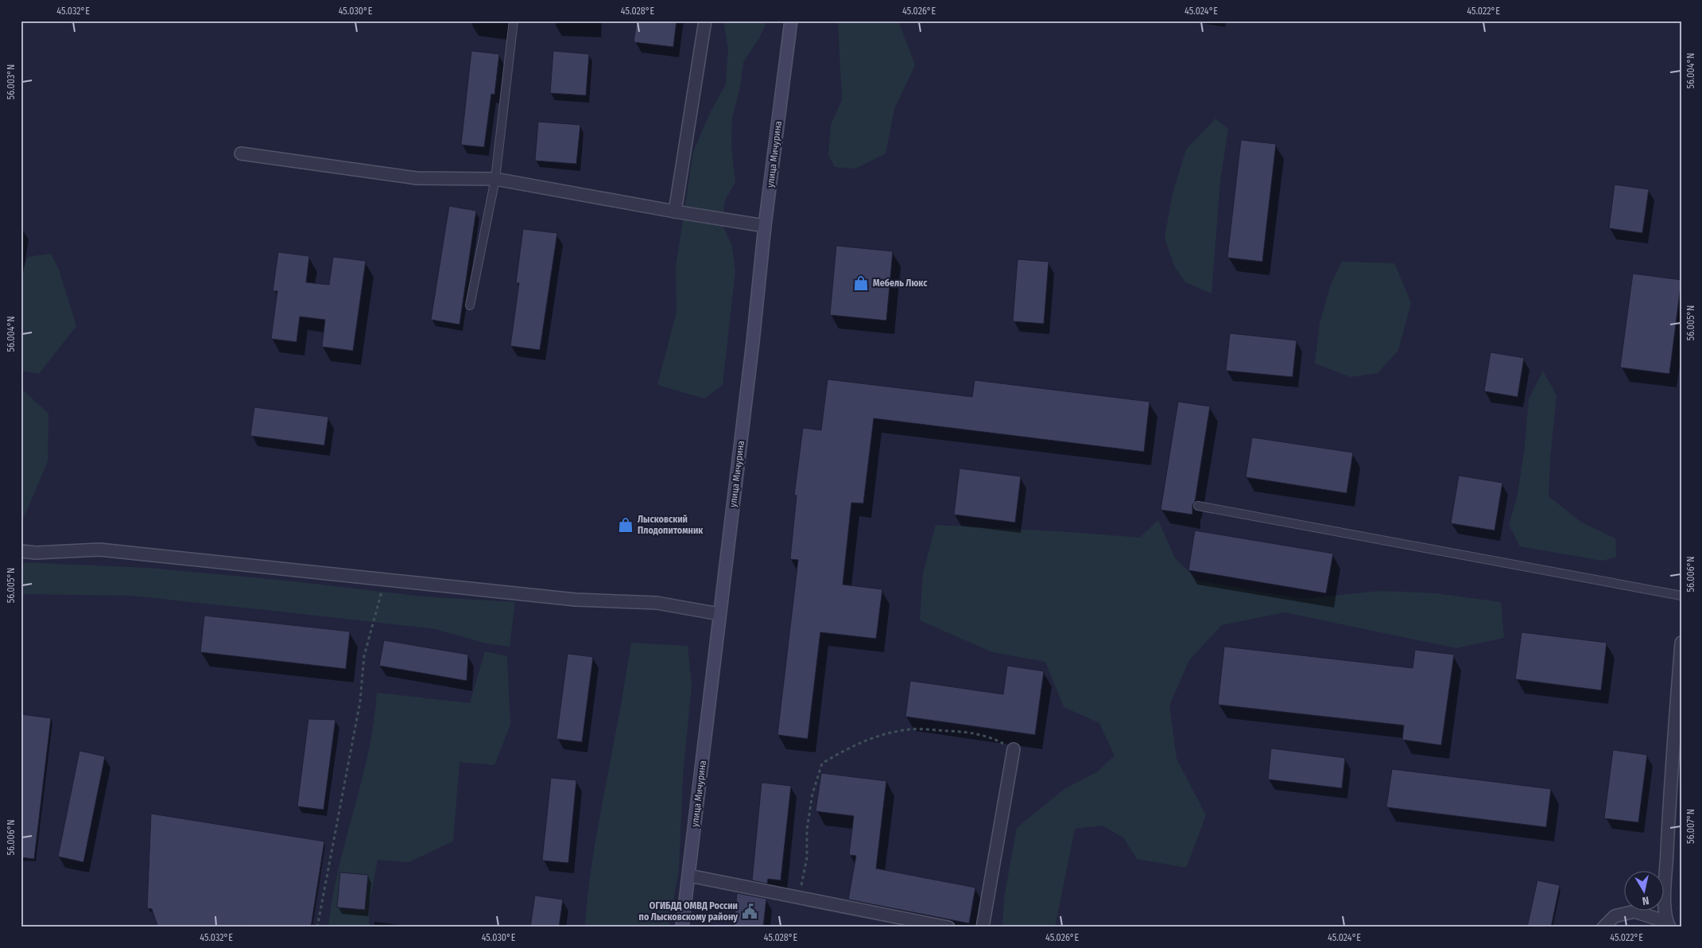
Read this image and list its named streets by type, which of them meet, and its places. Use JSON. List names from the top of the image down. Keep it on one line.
{"streets":{"main road":["улица Мичурина"]},"places":{"shop":["Мебель Люкс","Лысковский Плодопитомник"],"public building":["ОГИБДД ОМВД России по Лысковскому району"]},"north":"bottom","coordinates":["45.032°E","45.030°E","45.028°E","45.026°E","45.024°E","45.022°E","56.004°N","56.003°N","56.005°N","56.006°N","56.007°N"]}
